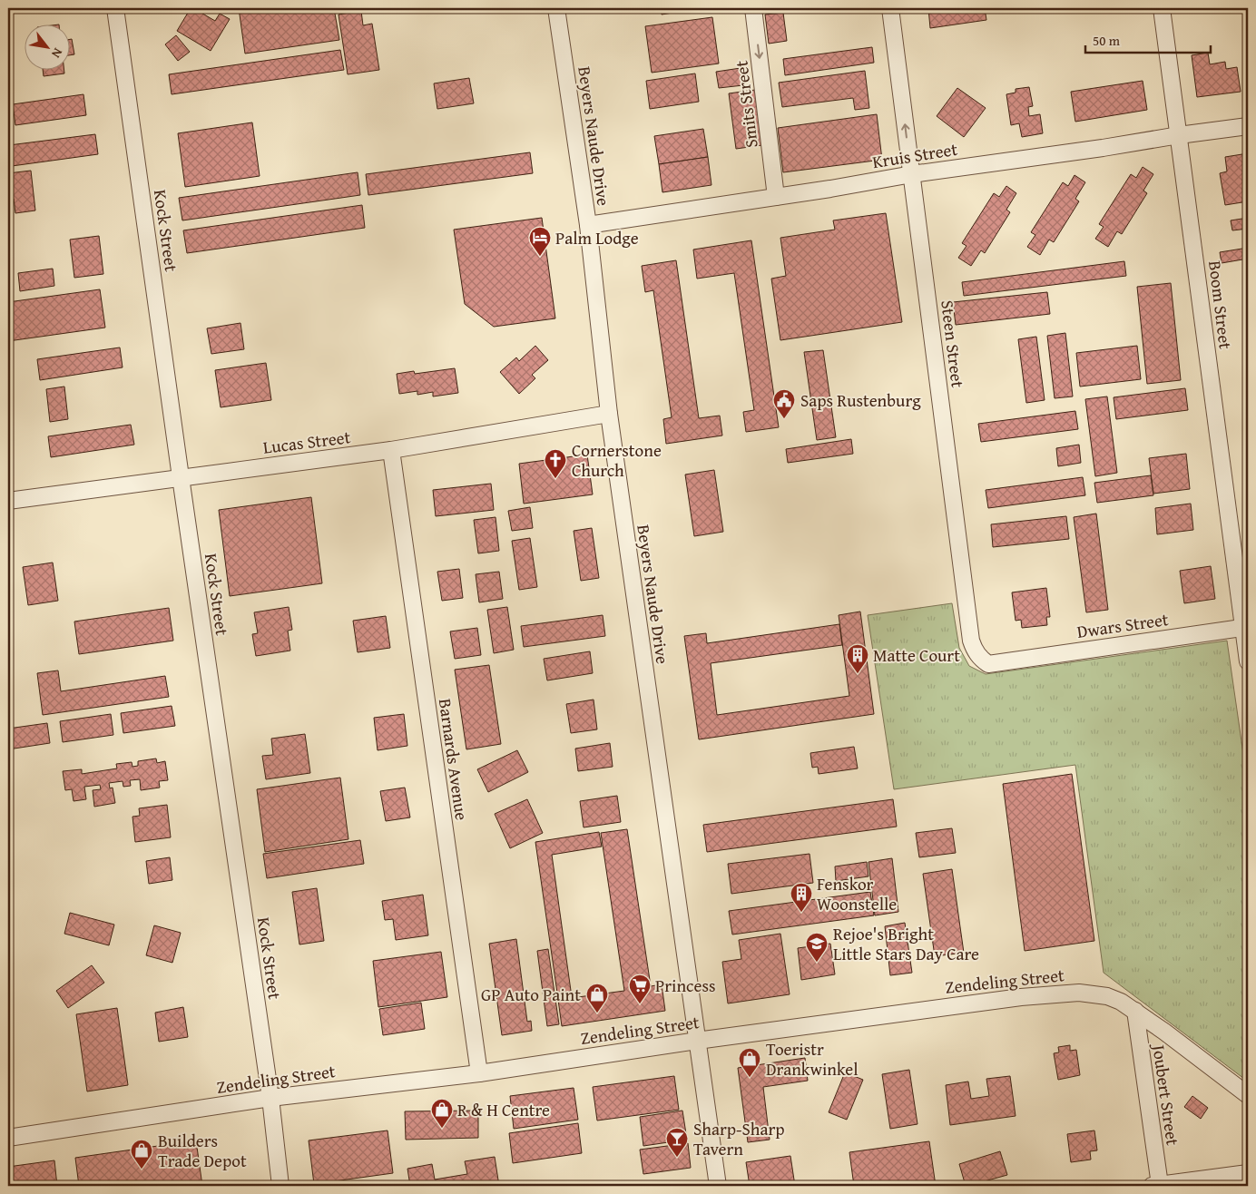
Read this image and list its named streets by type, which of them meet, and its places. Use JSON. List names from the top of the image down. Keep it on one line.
{"streets":{"street":["Smits Street","Beyers Naude Drive","Kruis Street","Kock Street","Boom Street","Steen Street","Lucas Street","Dwars Street","Barnards Avenue","Zendeling Street","Joubert Street"]},"crossings":[["Smits Street","Kruis Street"],["Beyers Naude Drive","Kruis Street"],["Beyers Naude Drive","Lucas Street"],["Beyers Naude Drive","Zendeling Street"],["Kruis Street","Boom Street"],["Kruis Street","Steen Street"],["Kock Street","Lucas Street"],["Kock Street","Zendeling Street"],["Boom Street","Dwars Street"],["Steen Street","Dwars Street"],["Lucas Street","Barnards Avenue"],["Barnards Avenue","Zendeling Street"],["Zendeling Street","Joubert Street"]],"one_way":["Smits Street"],"places":{"hotel":["Palm Lodge"],"public building":["Saps Rustenburg"],"church":["Cornerstone Church"],"building":["Matte Court","Fenskor Woonstelle"],"school or university":["Rejoe's Bright Little Stars Day Care"],"supermarket":["Princess"],"shop":["GP Auto Paint","Toeristr Drankwinkel","R & H Centre","Builders Trade Depot"],"bar":["Sharp-Sharp Tavern"]},"scale_bar":"50 m","north":"bottom right"}
